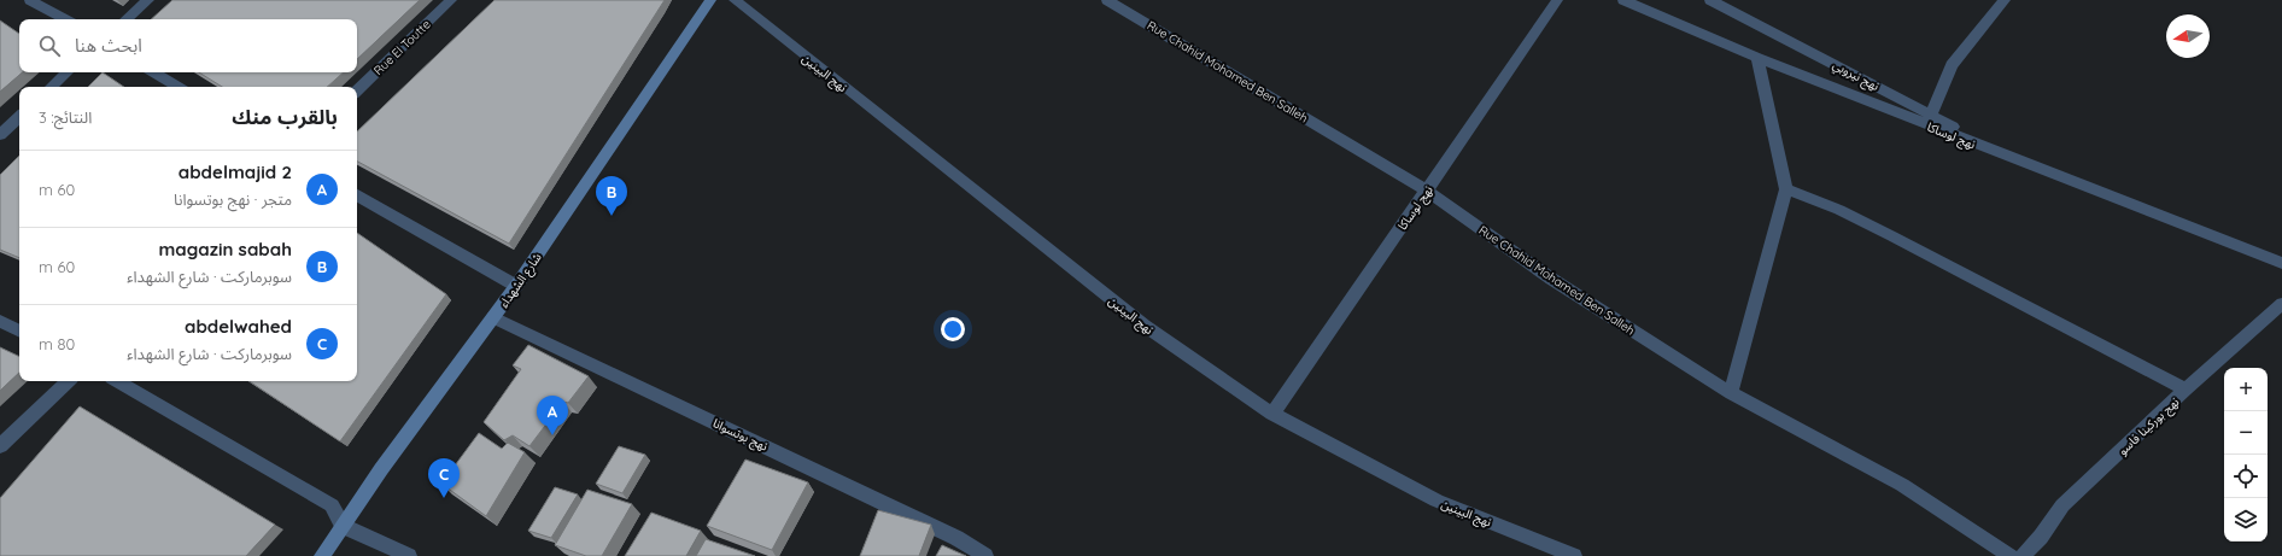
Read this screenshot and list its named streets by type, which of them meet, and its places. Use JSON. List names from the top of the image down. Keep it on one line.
{"streets":{"main road":["شارع الشهداء"],"street":["Rue El Toutte","Rue Chahid Mohamed Ben Salleh","نهج البينين","نهج نيروبي","نهج لوساكا","نهج بوركينا فاسو","نهج بوتسوانا"]},"crossings":[["Rue Chahid Mohamed Ben Salleh","نهج لوساكا"],["نهج البينين","نهج لوساكا"],["نهج نيروبي","نهج لوساكا"],["شارع الشهداء","نهج بوتسوانا"]],"north":"left","page":{"search":"ابحث هنا","heading":["بالقرب منك","النتائج: 3"],"list":[{"mark":"A","name":"abdelmajid 2","note":"متجر · نهج بوتسوانا","value":"60 m"},{"mark":"B","name":"magazin sabah","note":"سوبرماركت · شارع الشهداء","value":"60 m"},{"mark":"C","name":"abdelwahed","note":"سوبرماركت · شارع الشهداء","value":"80 m"}],"pins":["B","A","C"],"map_buttons":["+","−"]}}
